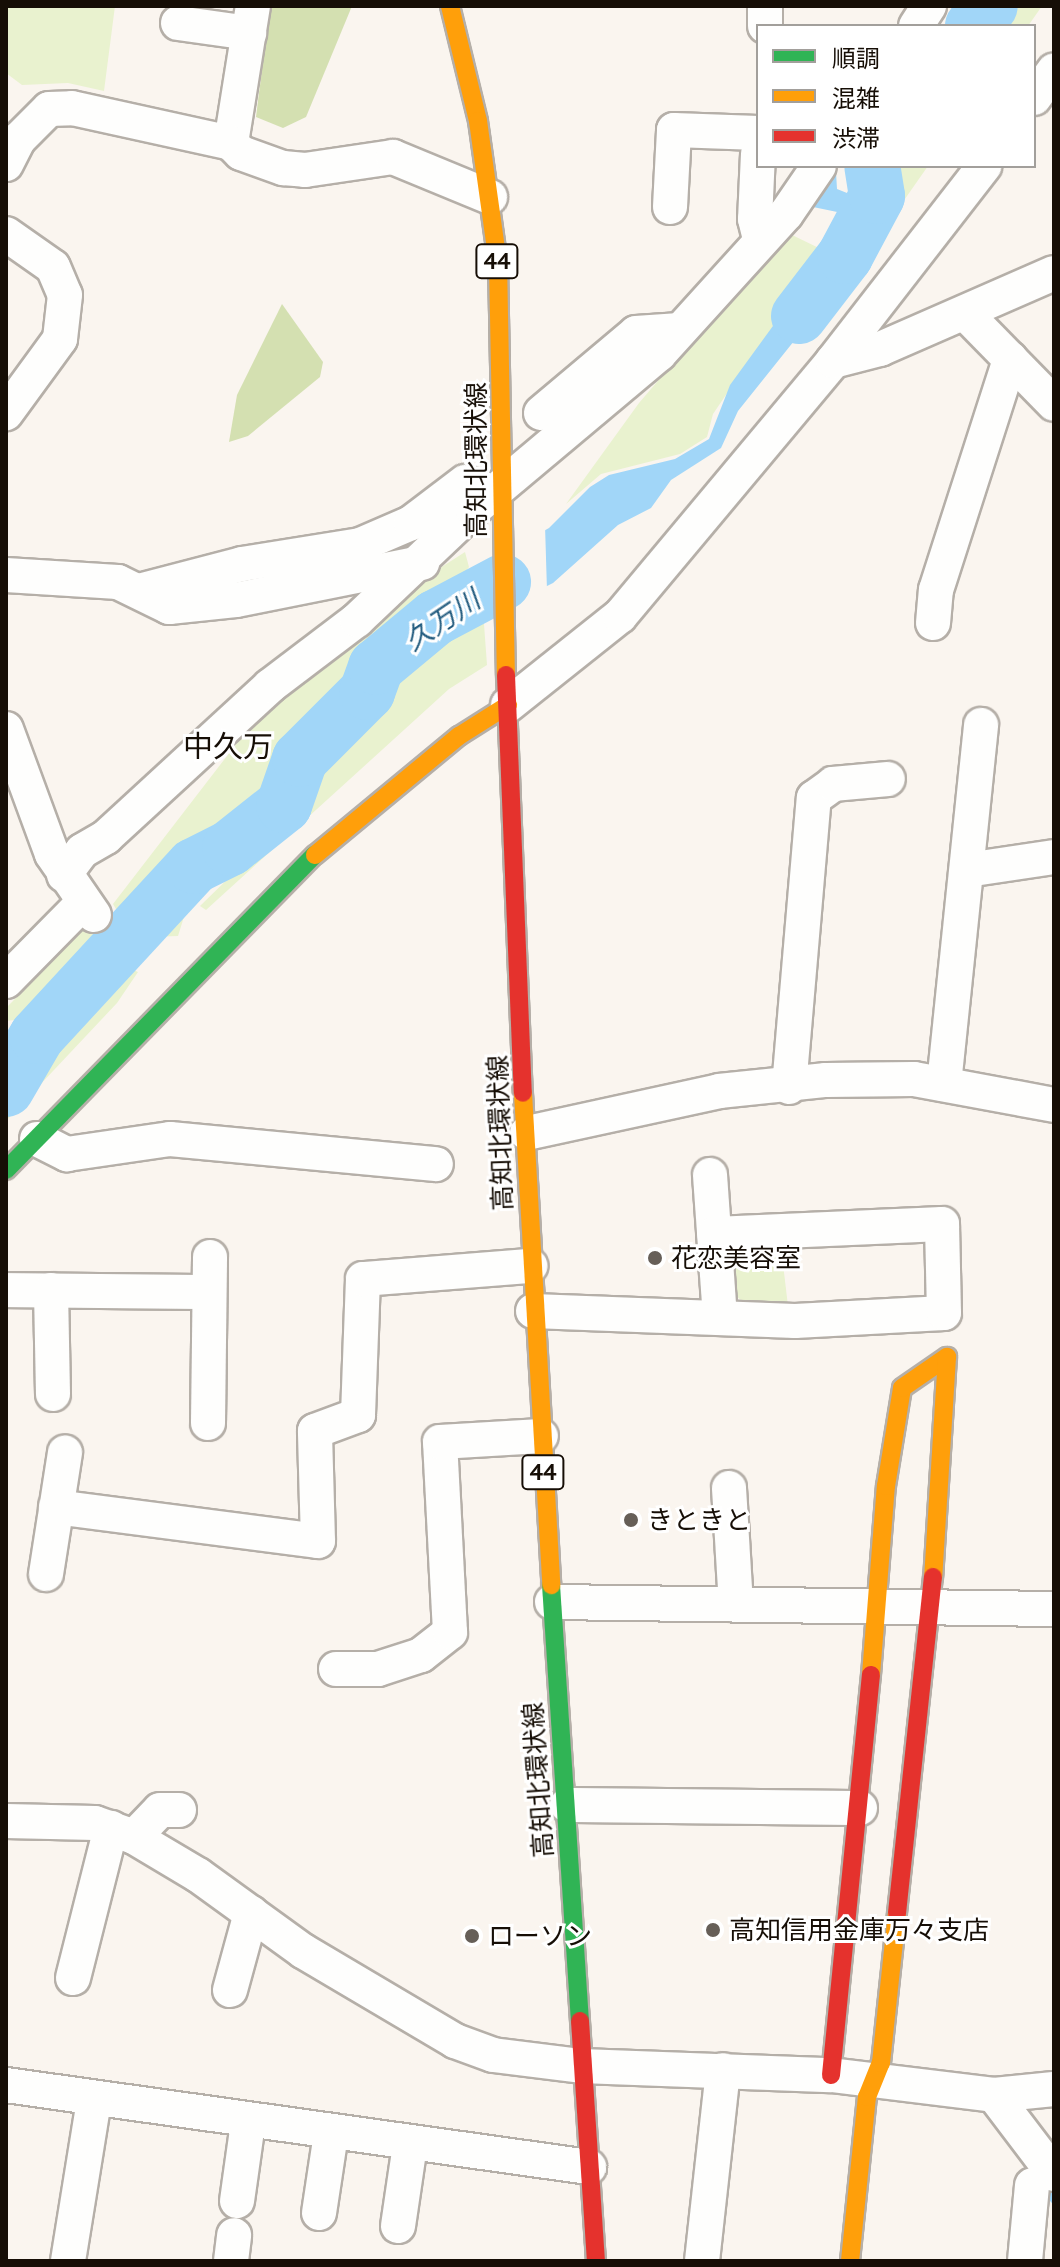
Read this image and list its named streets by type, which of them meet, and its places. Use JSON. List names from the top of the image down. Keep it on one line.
{"streets":{"street":["44","高知北環状線"]},"districts":["中久万"],"water":["久万川"],"places":["花恋美容室","きときと","高知信用金庫万々支店","ローソン"],"legend":["順調","混雑","渋滞"]}
